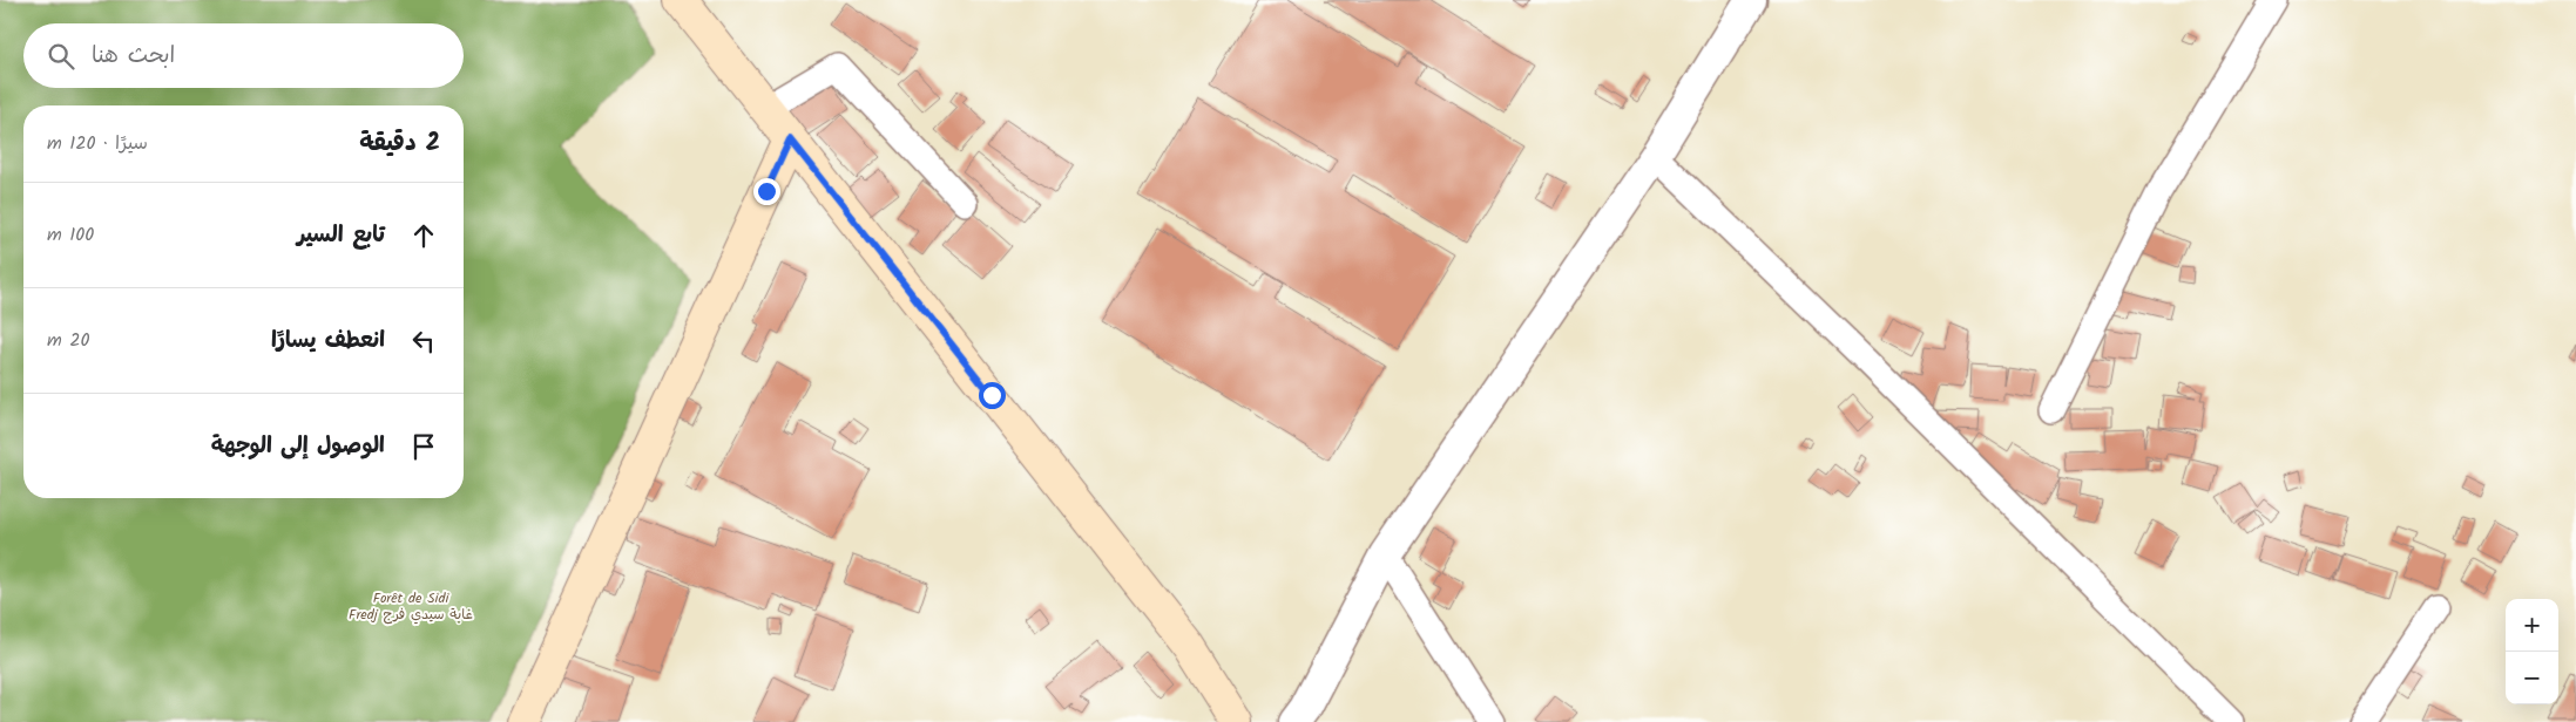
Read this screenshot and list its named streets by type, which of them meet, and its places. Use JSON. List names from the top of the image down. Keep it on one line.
{"parks":["Forêt de Sidi Fredj غابة سيدي فرج"],"page":{"search":"ابحث هنا","heading":["2 دقيقة","سيرًا · 120 m"],"list":[["تابع السير","100 m"],["انعطف يسارًا","20 m"],"الوصول إلى الوجهة"],"map_buttons":["+","−"]}}
